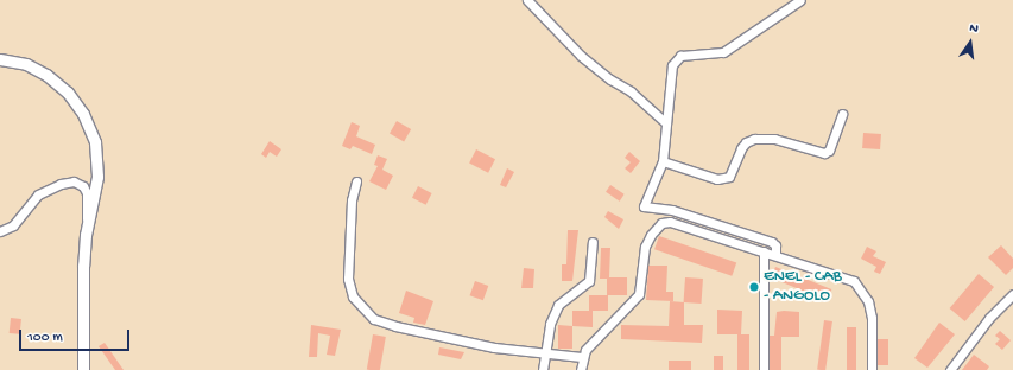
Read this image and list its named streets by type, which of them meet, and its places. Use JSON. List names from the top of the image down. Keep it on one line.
{"places":["ENEL - CAB - ANGOLO"],"scale_bar":"100 m","north":"top"}
